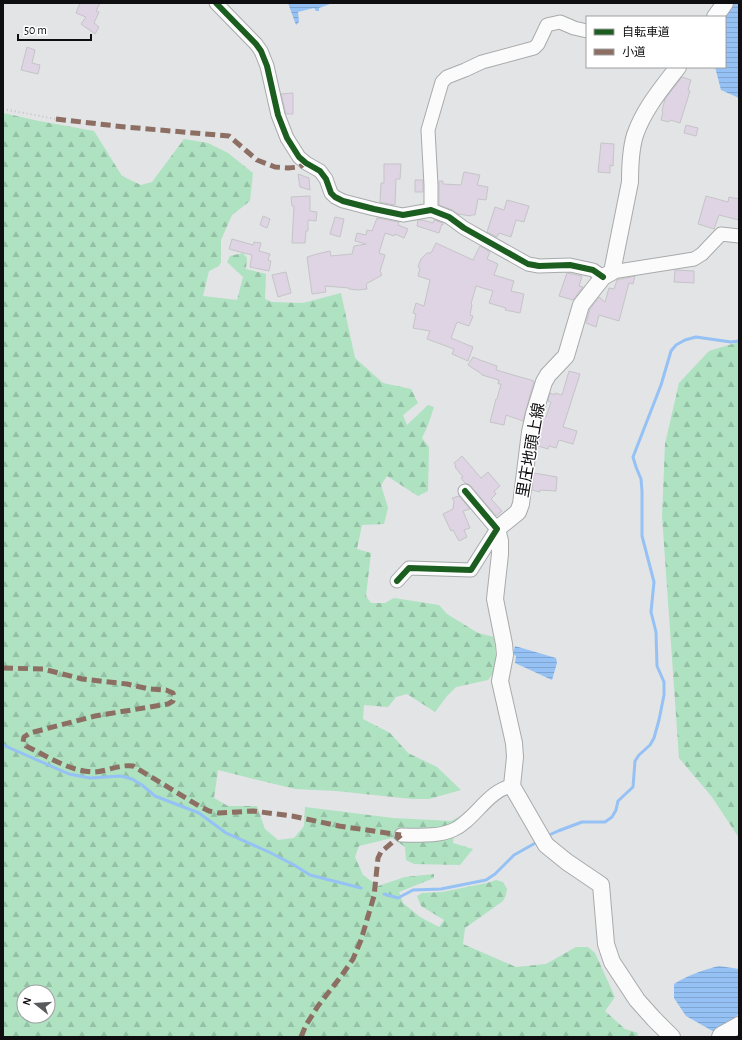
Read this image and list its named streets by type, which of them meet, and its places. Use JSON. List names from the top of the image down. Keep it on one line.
{"streets":{"main road":["里庄地頭上線"]},"legend":["自転車道","小道"],"scale_bar":"50 m","north":"left"}
